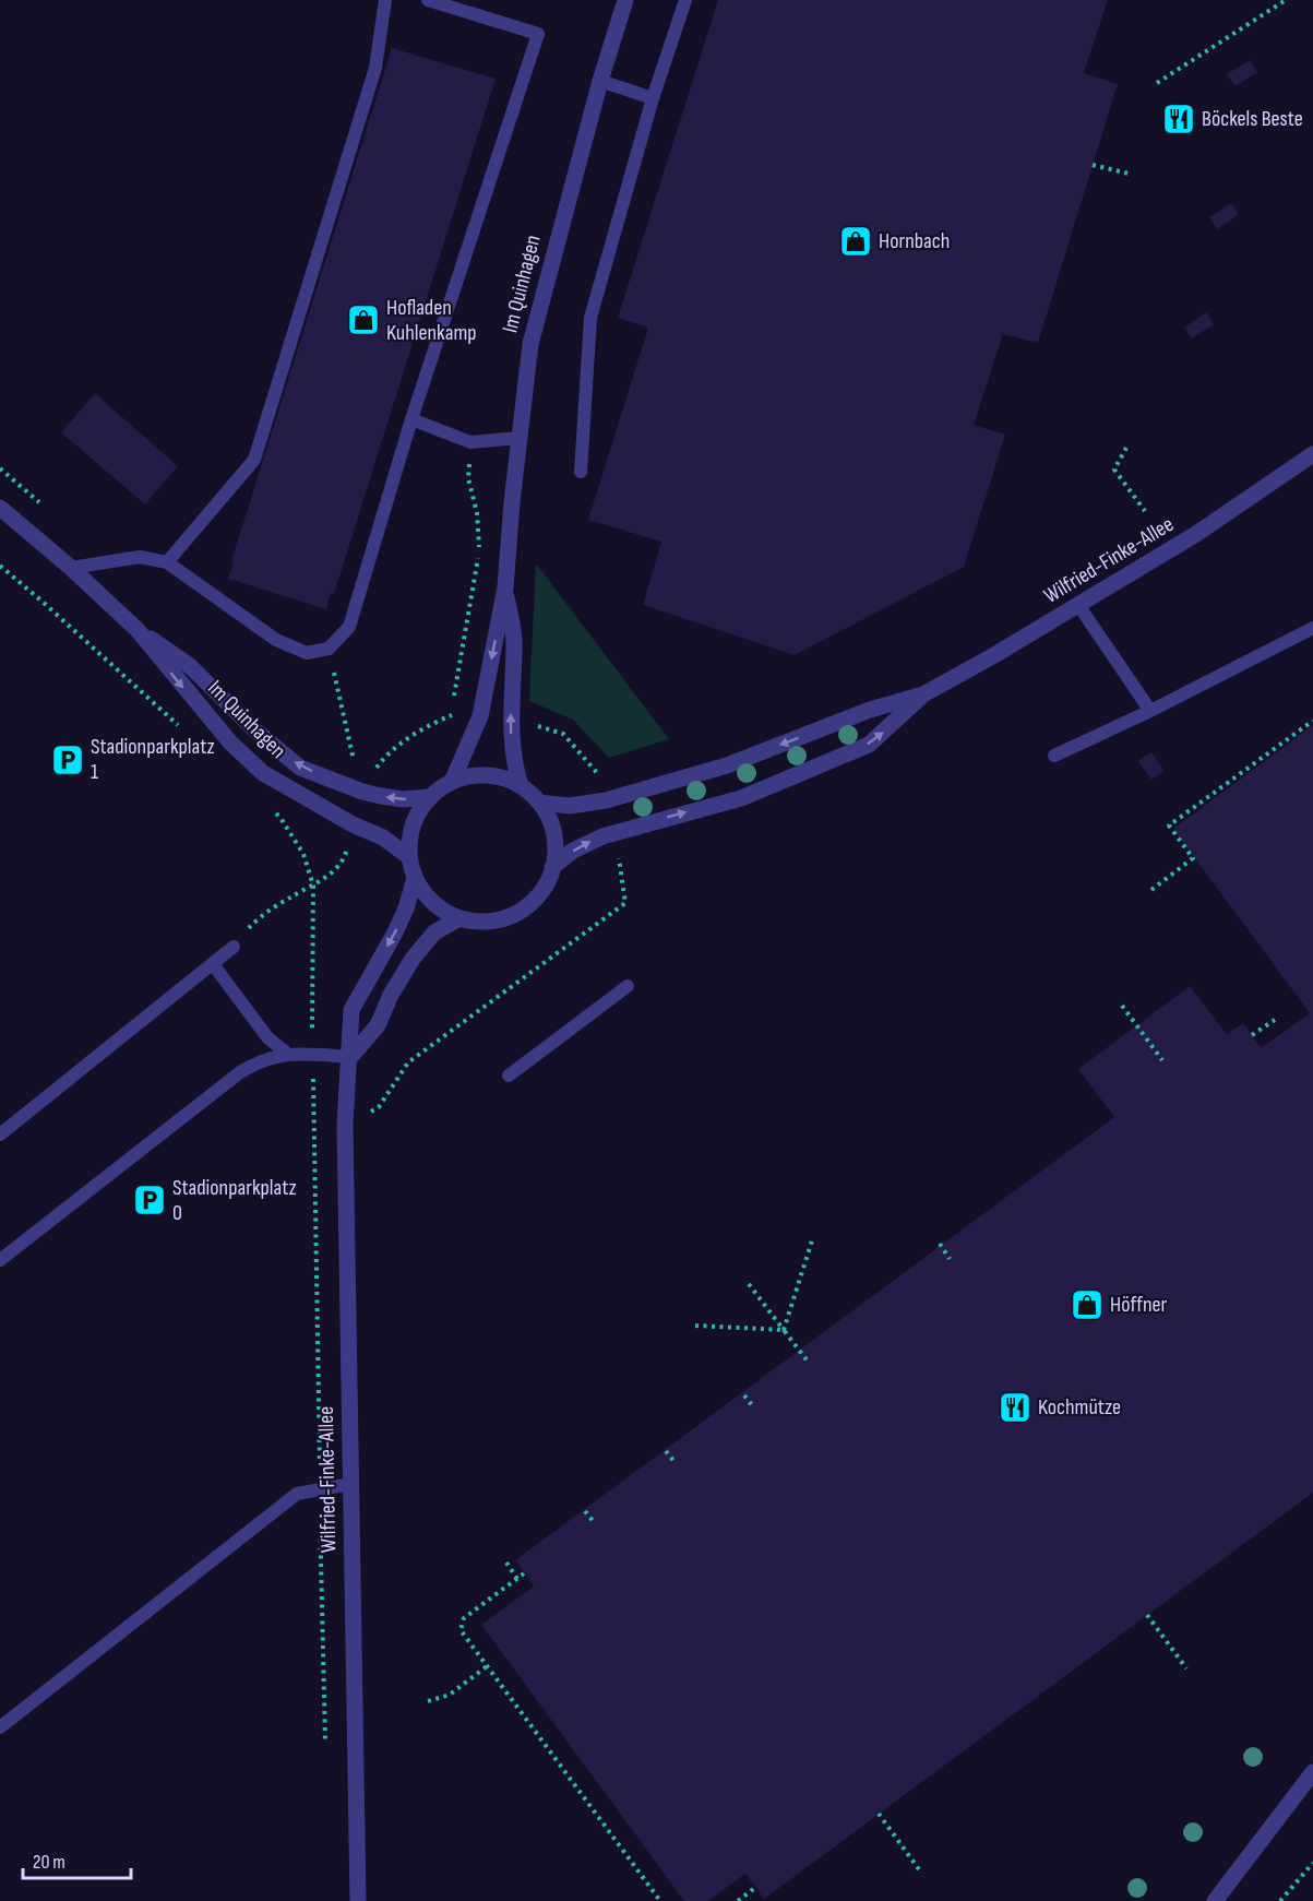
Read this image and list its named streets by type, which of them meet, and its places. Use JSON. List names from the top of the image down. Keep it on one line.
{"streets":{"street":["Im Quinhagen","Wilfried-Finke-Allee"]},"crossings":[["Im Quinhagen","Wilfried-Finke-Allee"]],"places":{"restaurant":["Böckels Beste","Kochmütze"],"shop":["Hornbach","Hofladen Kuhlenkamp","Höffner"],"parking":["Stadionparkplatz 1","Stadionparkplatz 0"]},"scale_bar":"20 m"}
